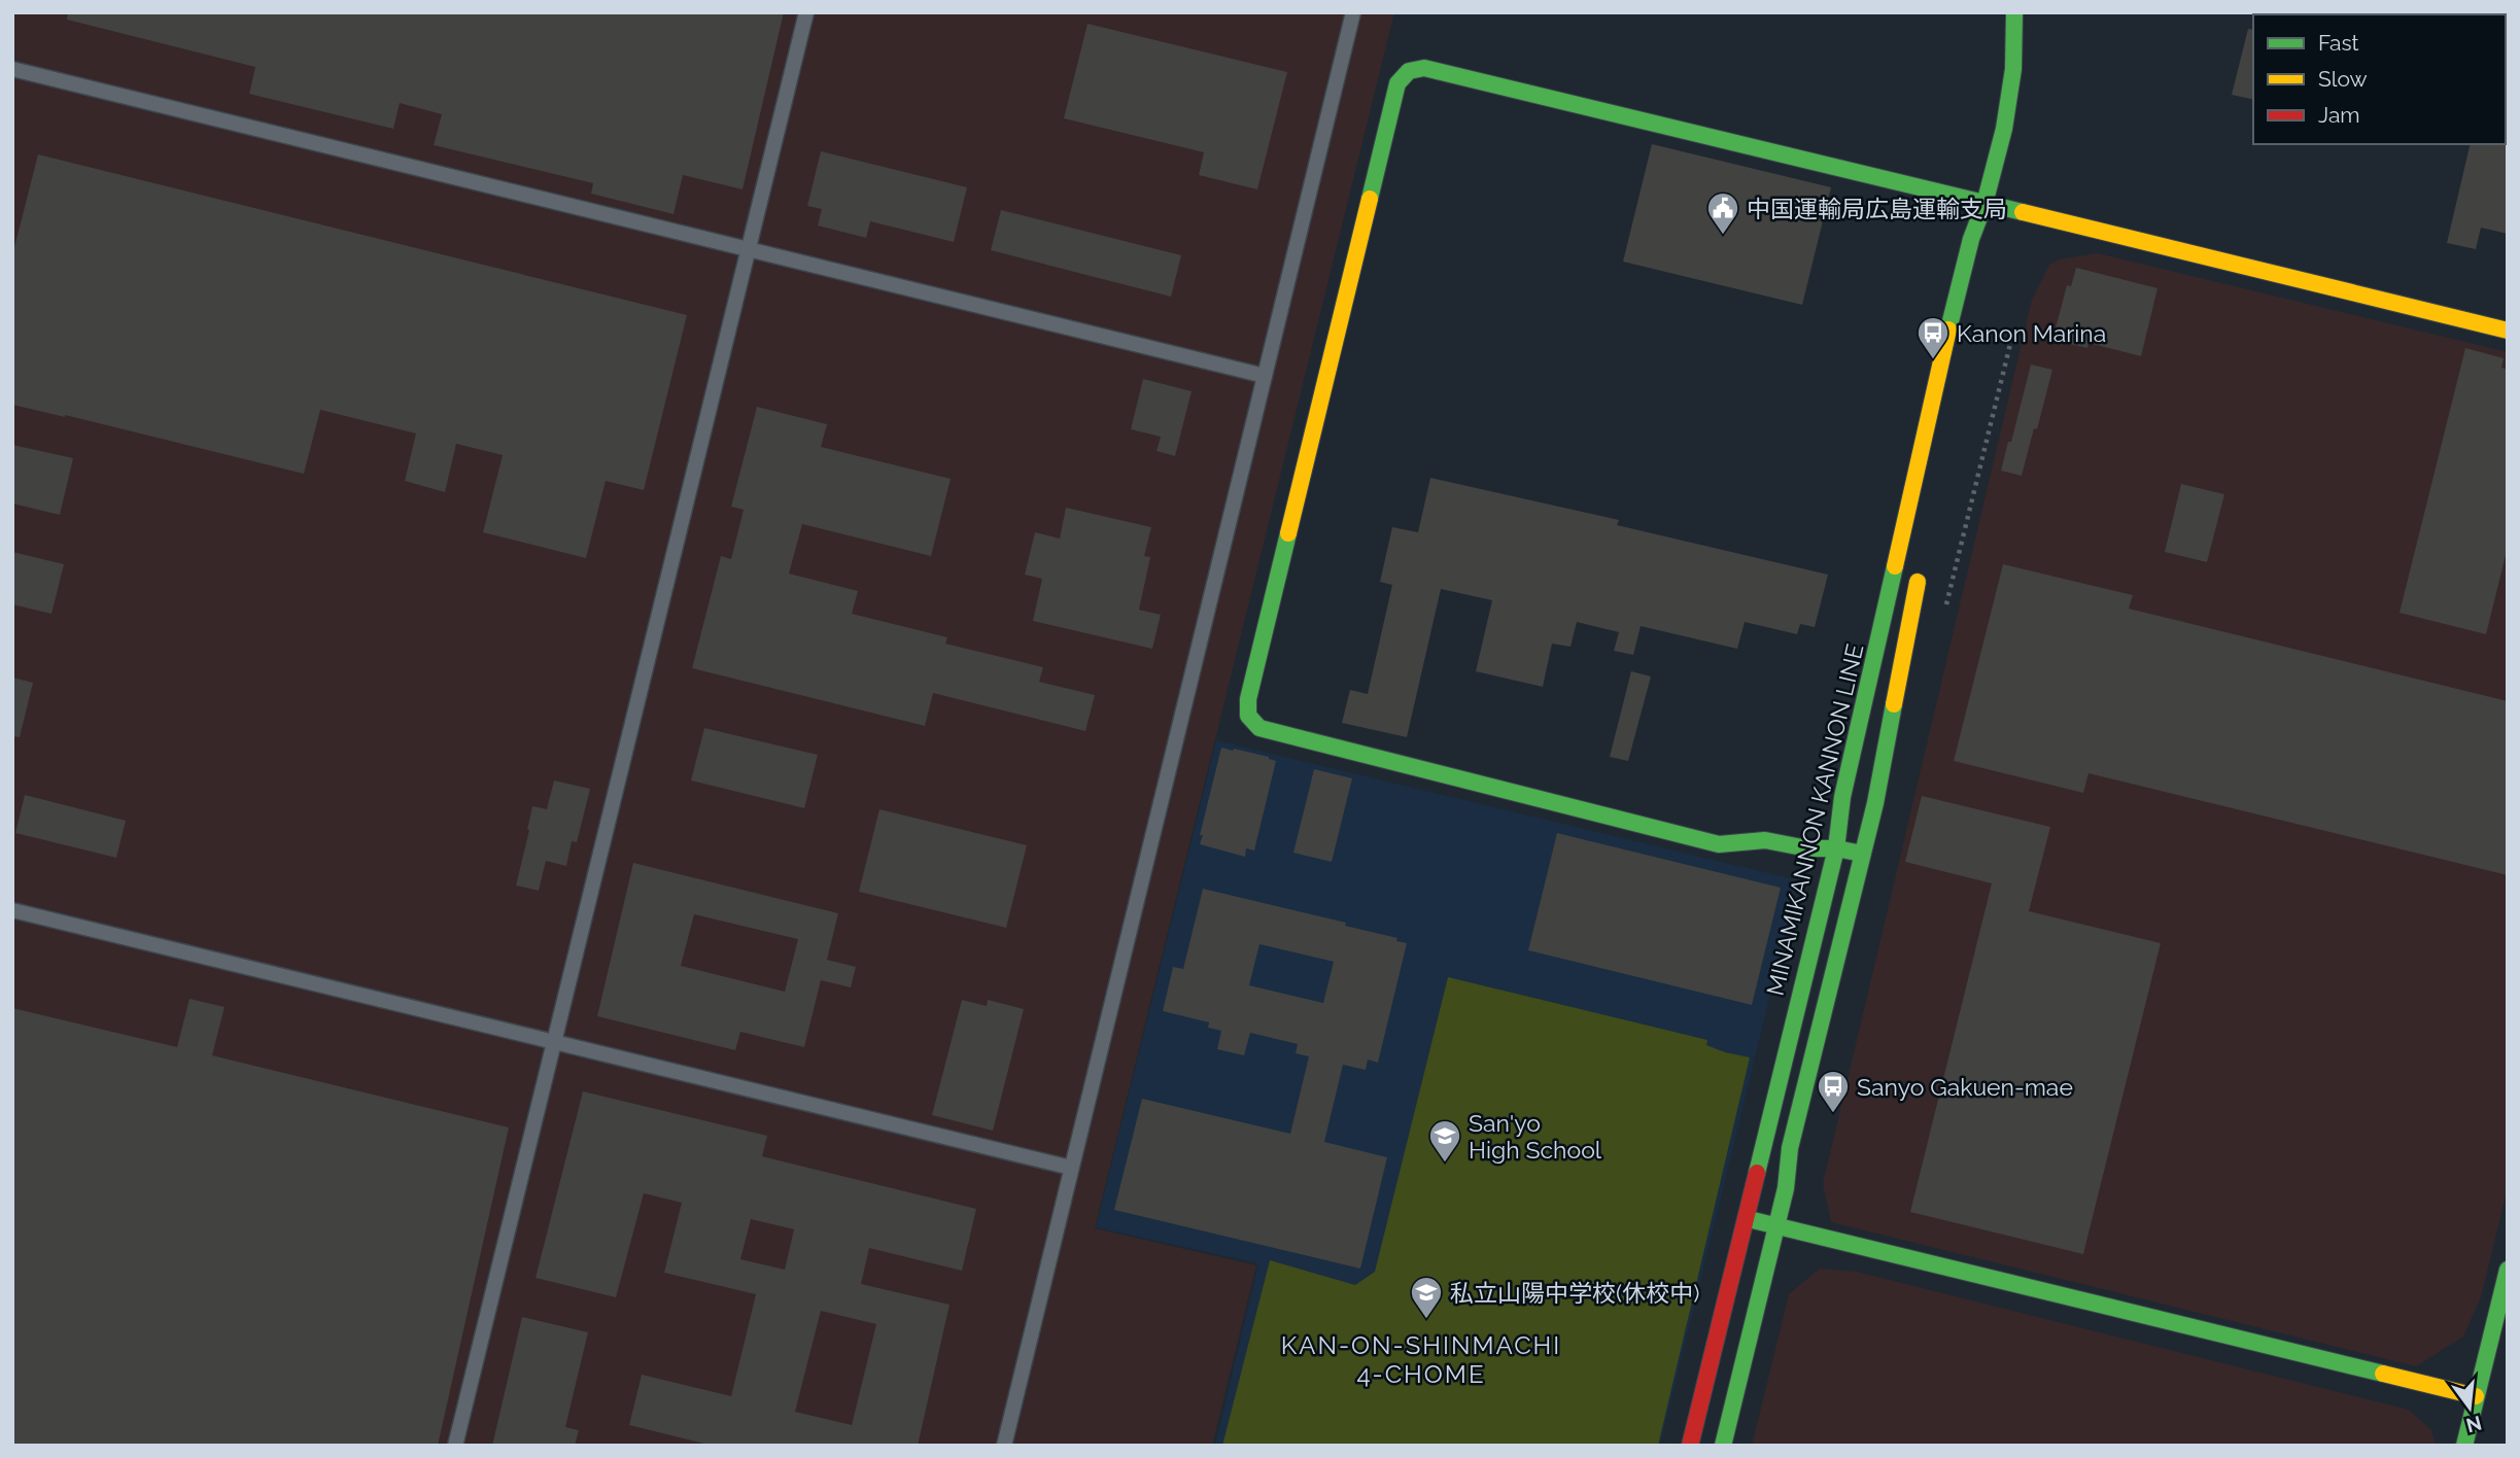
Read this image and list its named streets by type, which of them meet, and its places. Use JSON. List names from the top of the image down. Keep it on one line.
{"streets":{"street":["MINAMIKANNON KANNON LINE"]},"districts":["KAN-ON-SHINMACHI 4-CHOME"],"places":{"public building":["中国運輸局広島運輸支局"],"bus stop":["Kanon Marina","Sanyo Gakuen-mae"],"school or university":["San'yo High School","私立山陽中学校(休校中)"]},"legend":["Fast","Slow","Jam"],"north":"bottom"}
